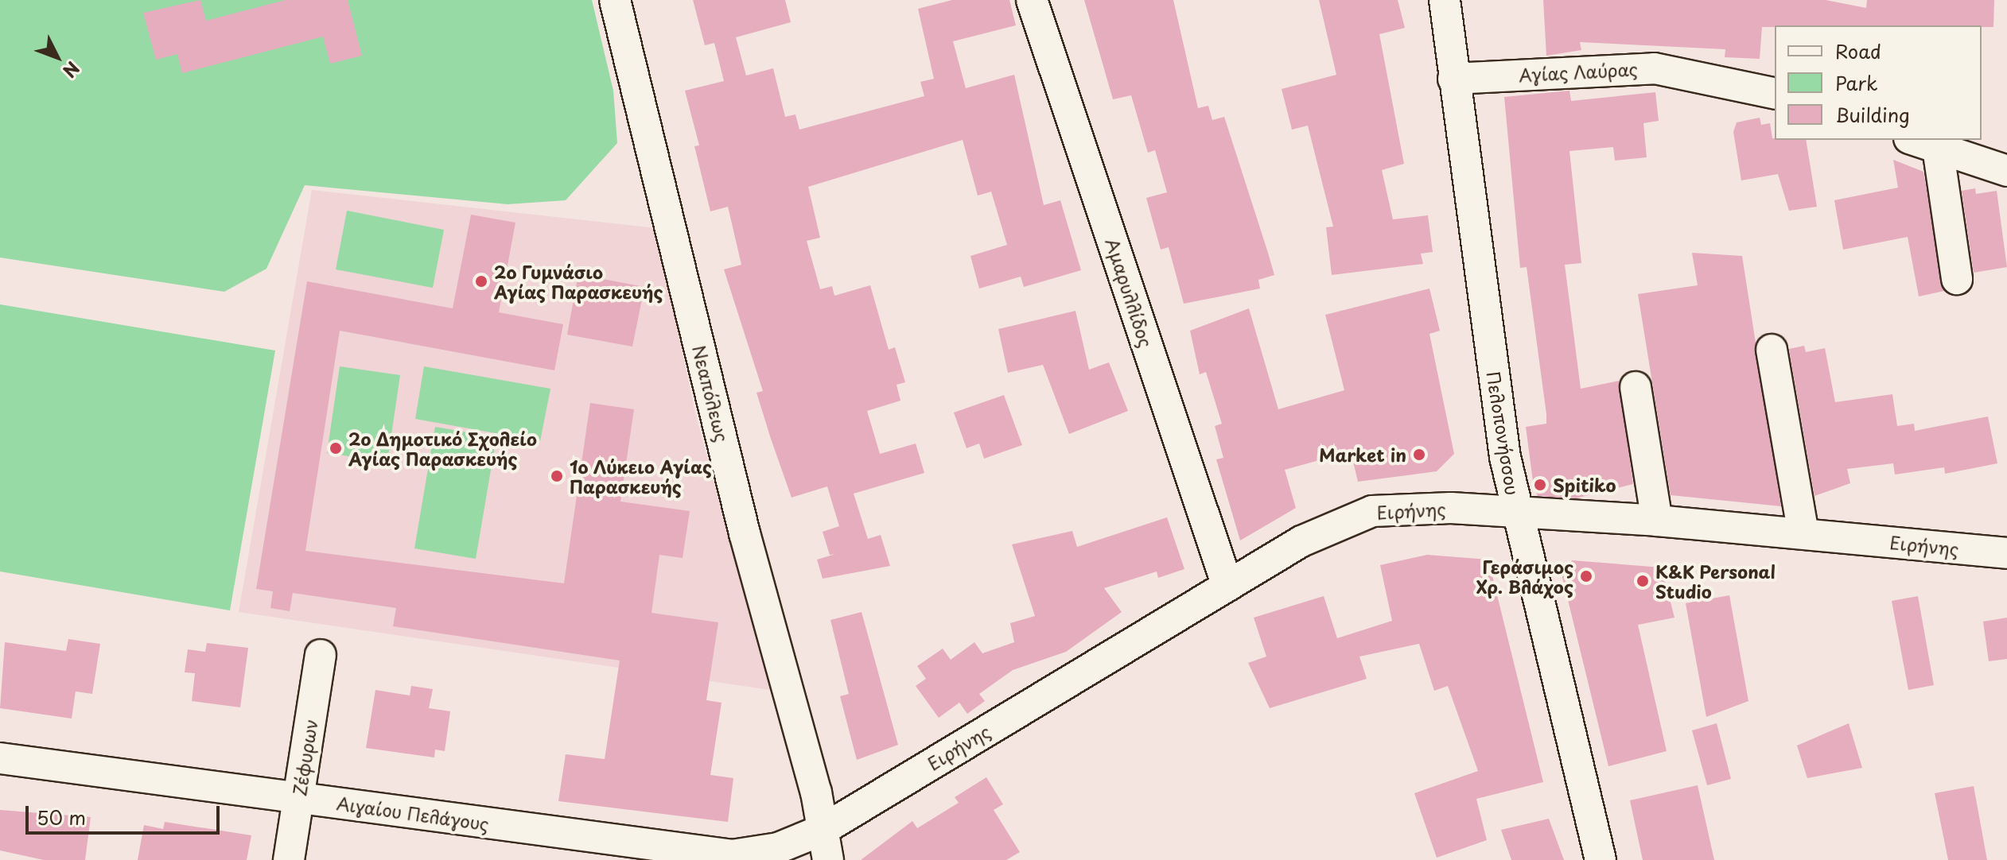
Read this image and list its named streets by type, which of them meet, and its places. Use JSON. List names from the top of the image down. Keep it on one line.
{"streets":{"street":["Αγίας Λαύρας","Αμαρυλλίδος","Νεαπόλεως","Πελοπονήσσου","Ειρήνης","Ζέφυρων","Αιγαίου Πελάγους"]},"crossings":[["Αγίας Λαύρας","Πελοπονήσσου"],["Αμαρυλλίδος","Ειρήνης"],["Νεαπόλεως","Ειρήνης"],["Νεαπόλεως","Αιγαίου Πελάγους"],["Πελοπονήσσου","Ειρήνης"],["Ειρήνης","Αιγαίου Πελάγους"],["Ζέφυρων","Αιγαίου Πελάγους"]],"places":["2ο Γυμνάσιο Αγίας Παρασκευής","2ο Δημοτικό Σχολείο Αγίας Παρασκευής","Market in","1ο Λύκειο Αγίας Παρασκευής","Spitiko","Γεράσιμος Χρ. Βλάχος","K&K Personal Studio"],"legend":["Road","Park","Building"],"scale_bar":"50 m","north":"bottom right"}
